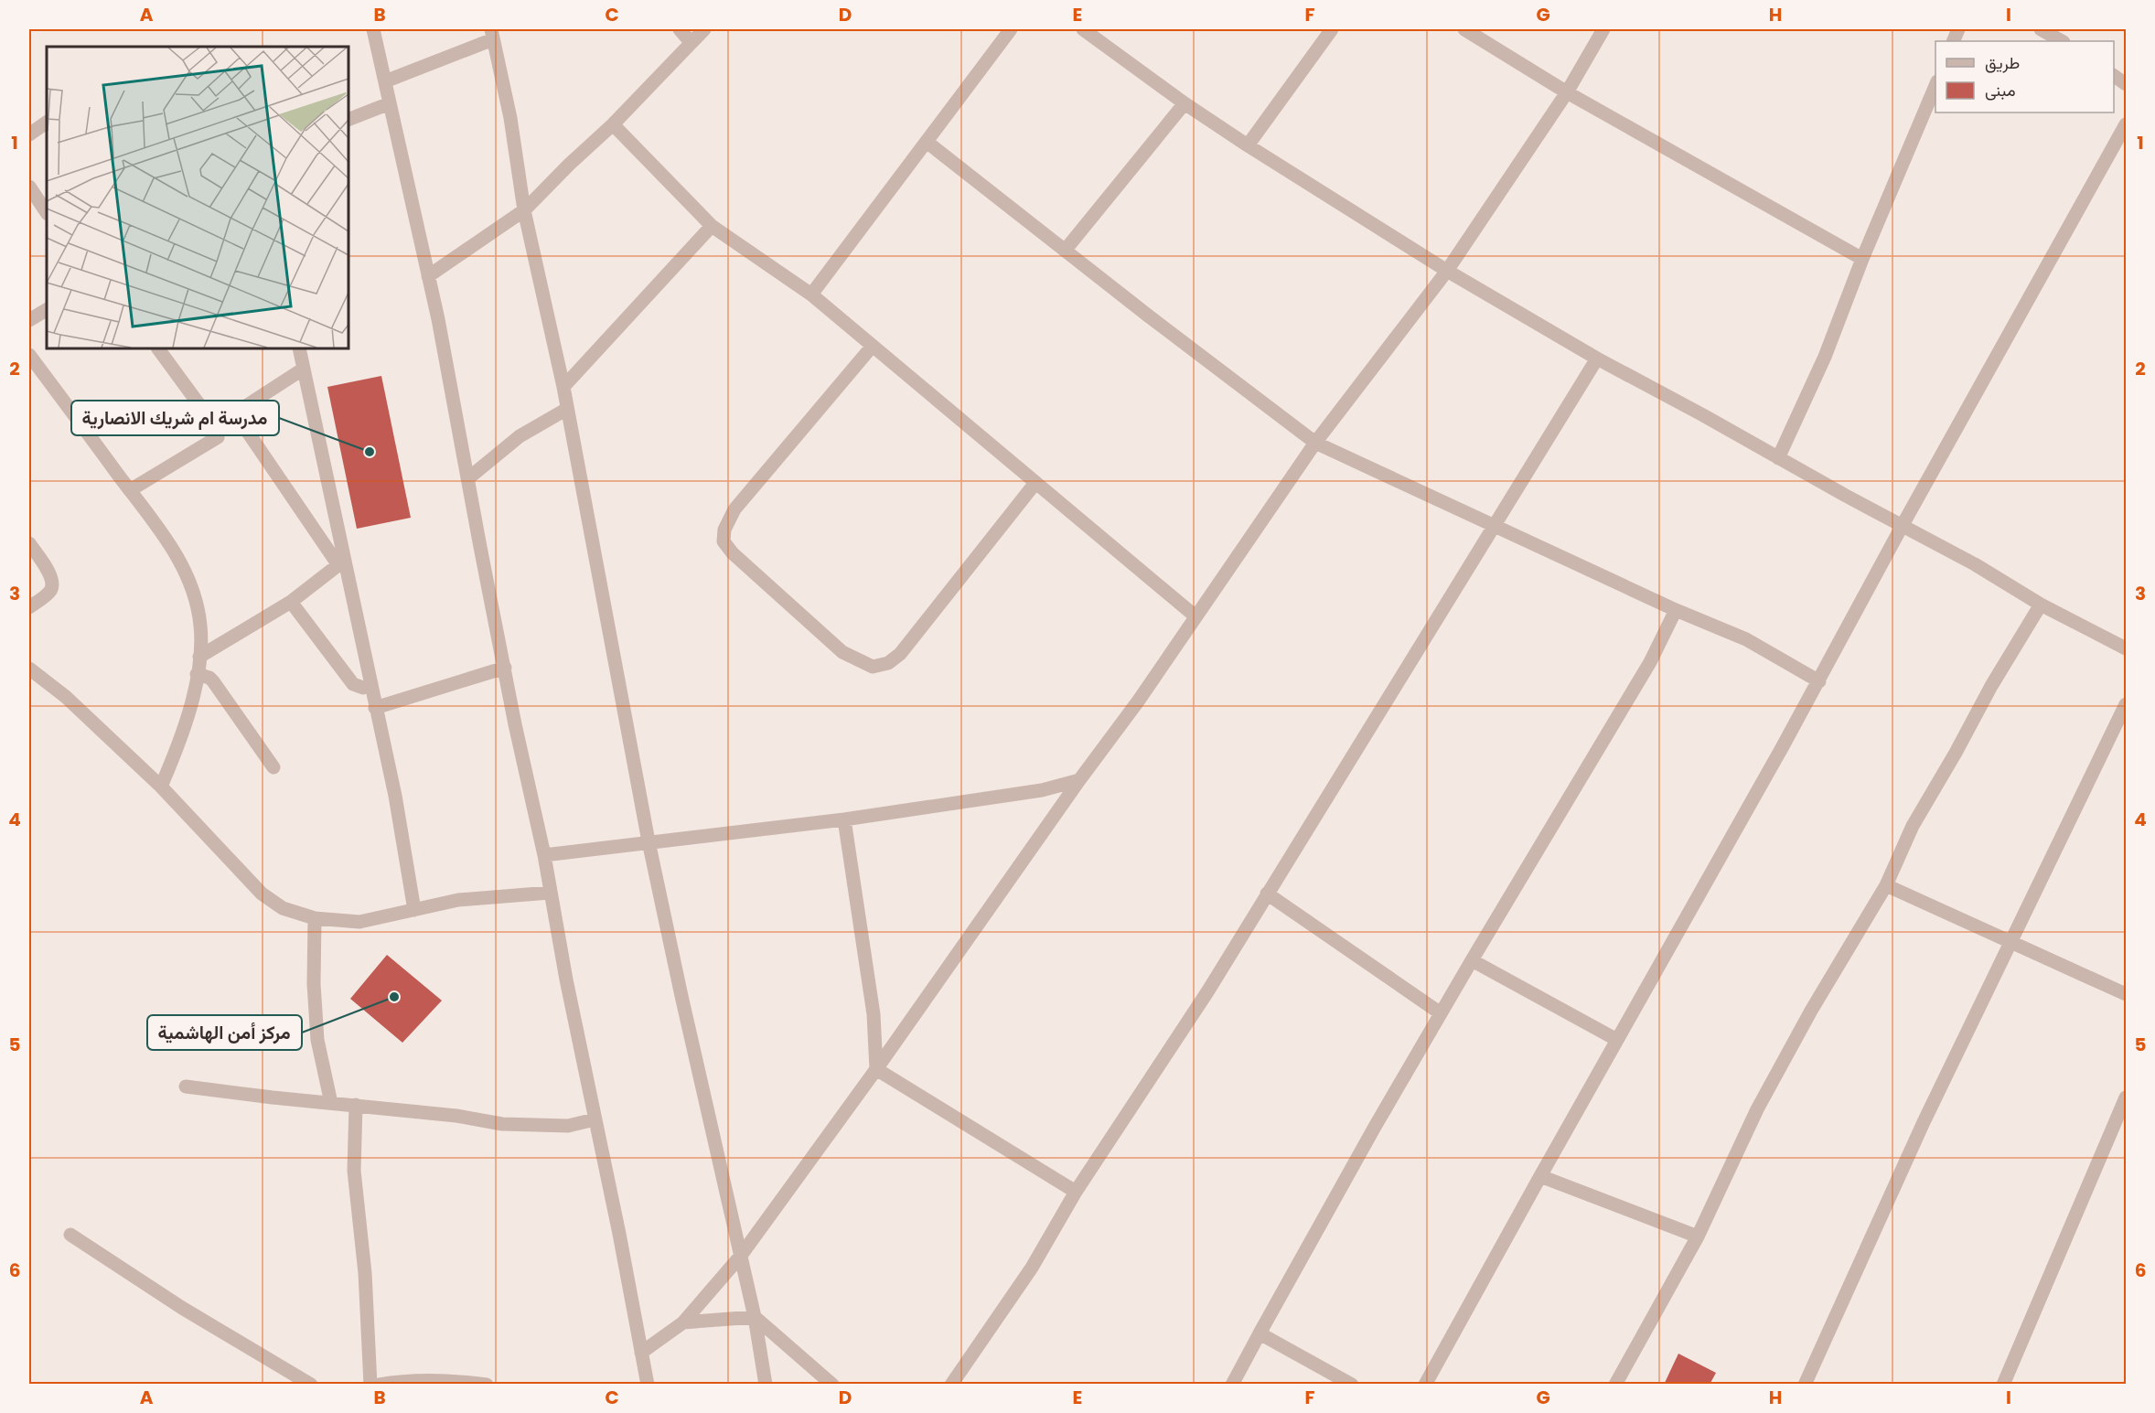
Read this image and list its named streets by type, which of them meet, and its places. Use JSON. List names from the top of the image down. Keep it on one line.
{"places":["مدرسة ام شريك الانصارية","مركز أمن الهاشمية"],"legend":["طريق","مبنى"],"grid":{"columns":["A","B","C","D","E","F","G","H","I"],"rows":["1","2","3","4","5","6"]}}
